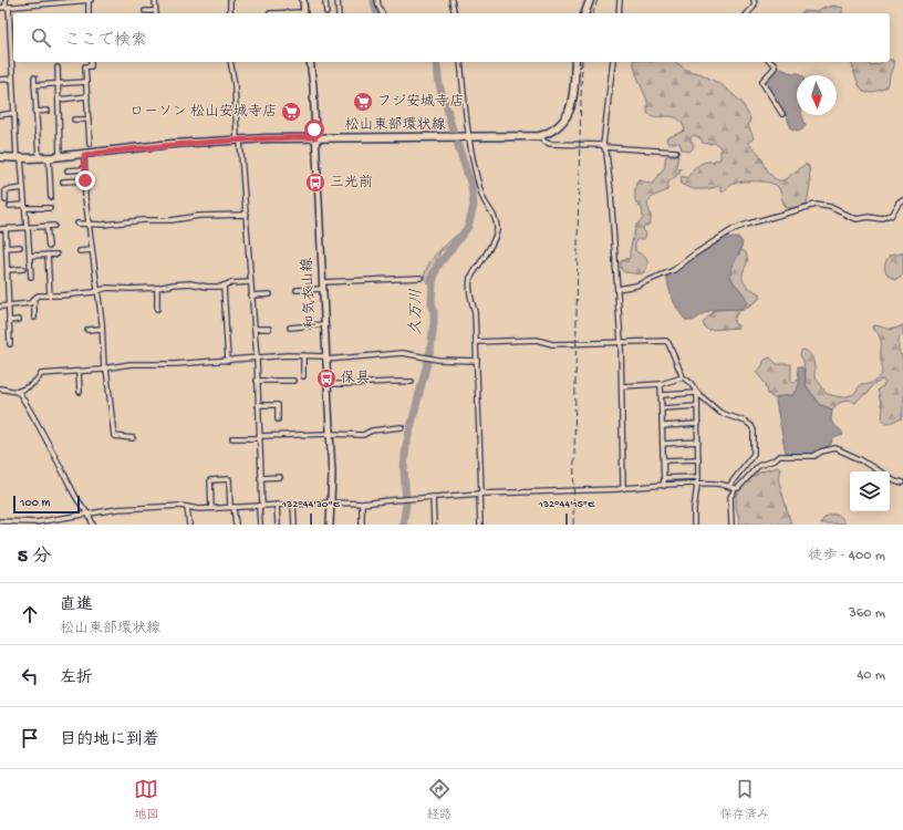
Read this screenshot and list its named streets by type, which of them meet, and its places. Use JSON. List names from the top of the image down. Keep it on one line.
{"streets":{"main road":["松山東部環状線","和気衣山線"]},"crossings":[["松山東部環状線","和気衣山線"]],"water":["久万川"],"places":{"supermarket":["フジ安城寺店","ローソン 松山安城寺店"],"bus stop":["三光前","保具"]},"scale_bar":"100 m","north":"bottom","page":{"search":"ここで検索","scale":"100 m","heading":["5 分","徒歩 · 400 m"],"list":[["直進","松山東部環状線","360 m"],["左折","40 m"],"目的地に到着"],"nav":["地図","経路","保存済み"]},"coordinates":["132°44'30\"E","132°44'15\"E"]}
